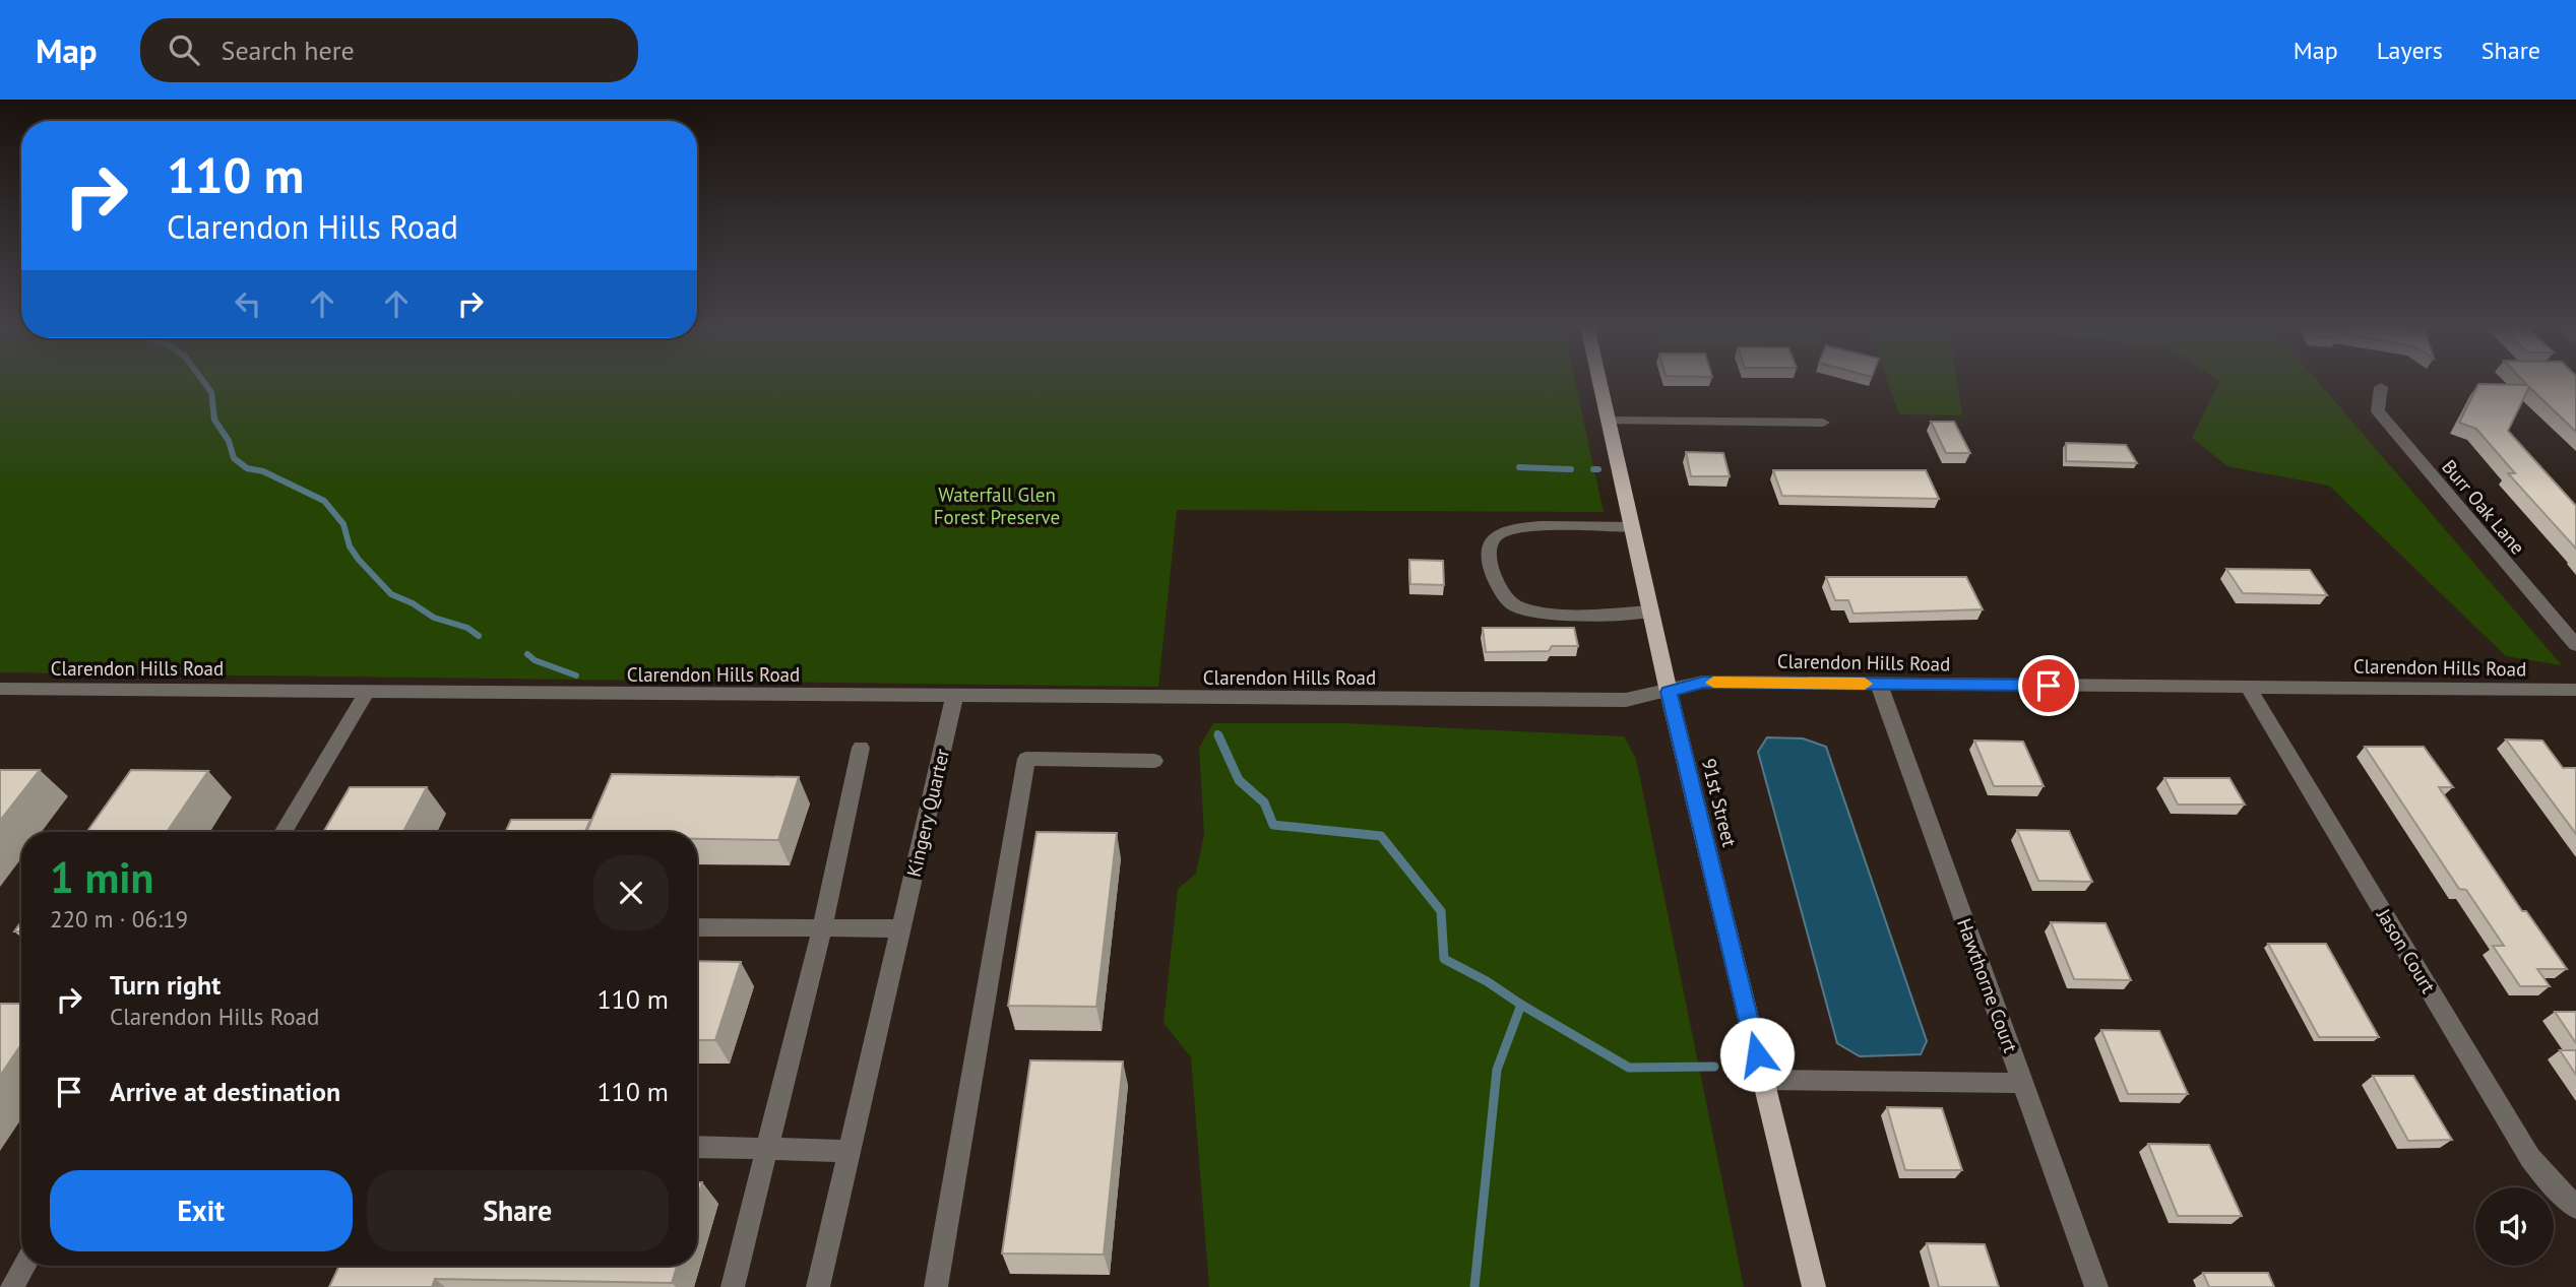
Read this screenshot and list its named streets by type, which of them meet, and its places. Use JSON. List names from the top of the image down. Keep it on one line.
{"streets":{"main road":["91st Street"],"street":["Burr Oak Lane","Clarendon Hills Road","Kingery Quarter","Jason Court","Hawthorne Court"]},"crossings":[["Clarendon Hills Road","91st Street"],["Clarendon Hills Road","Kingery Quarter"],["Clarendon Hills Road","Jason Court"],["Clarendon Hills Road","Hawthorne Court"]],"parks":["Waterfall Glen Forest Preserve"],"page":{"header":"Map","search":"Search here","nav":["Map","Layers","Share"],"turn":["110 m","Clarendon Hills Road"],"heading":["1 min","220 m · 06:19"],"list":[{"name":"Turn right","note":"Clarendon Hills Road","value":"110 m"},{"name":"Arrive at destination","value":"110 m"}],"buttons":["Exit","Share"]}}
